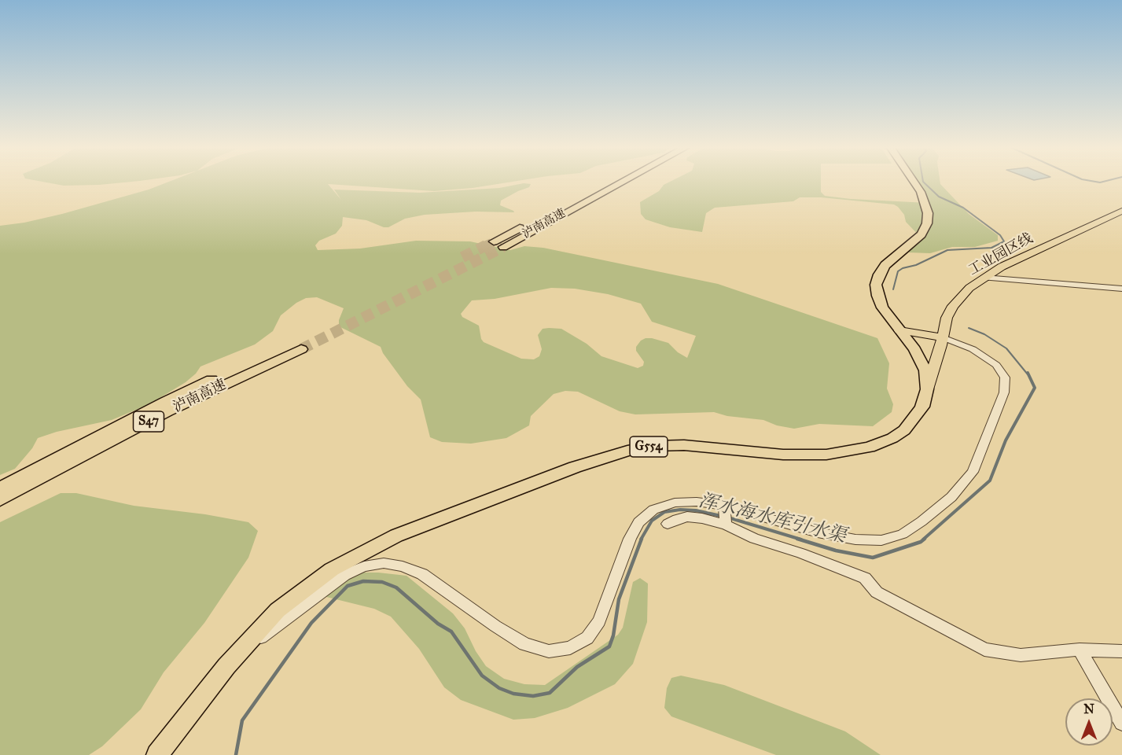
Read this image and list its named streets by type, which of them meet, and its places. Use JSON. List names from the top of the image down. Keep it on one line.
{"streets":{"highway":["泸南高速","S47","G554"],"main road":["工业园区线"]},"crossings":[["工业园区线","G554"]],"water":["浑水海水库引水渠"],"north":"top"}
